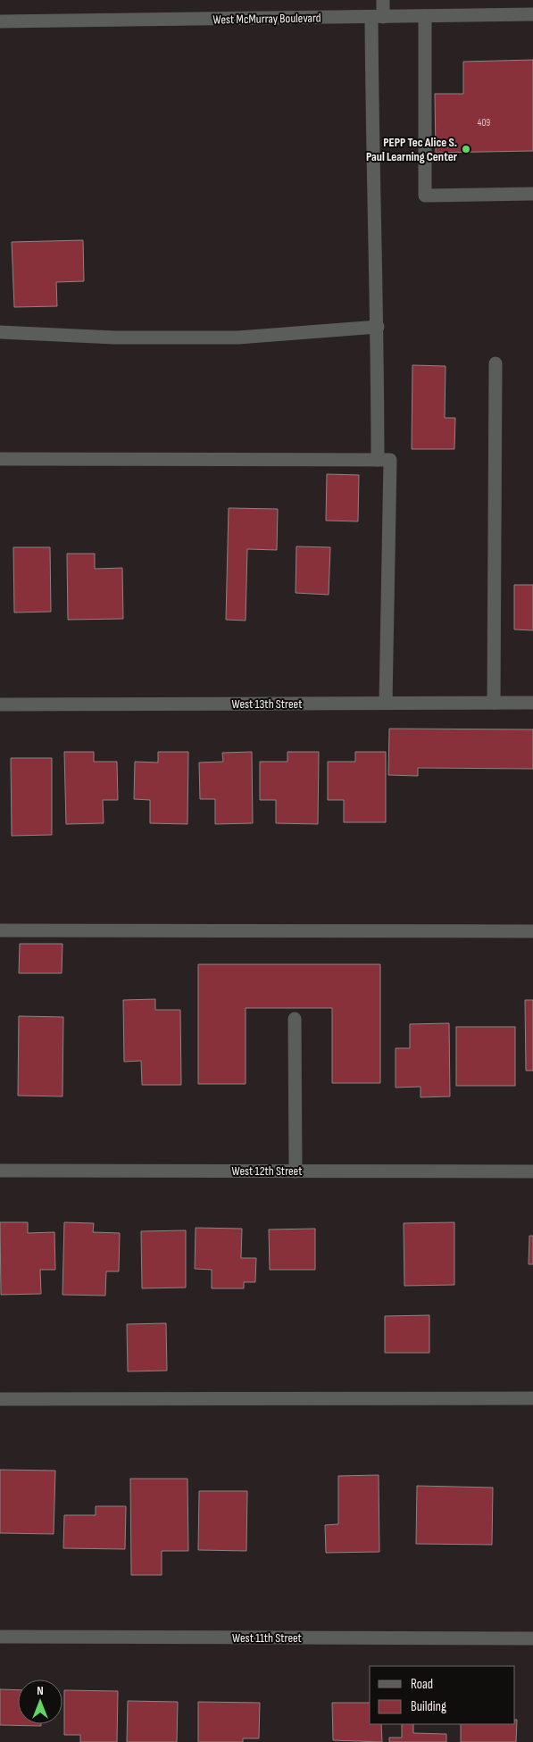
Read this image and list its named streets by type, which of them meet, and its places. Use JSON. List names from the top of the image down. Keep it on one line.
{"streets":{"street":["West McMurray Boulevard","West 13th Street","West 12th Street","West 11th Street"]},"places":["PEPP Tec Alice S. Paul Learning Center"],"house_numbers":["409"],"legend":["Road","Building"],"north":"top"}
